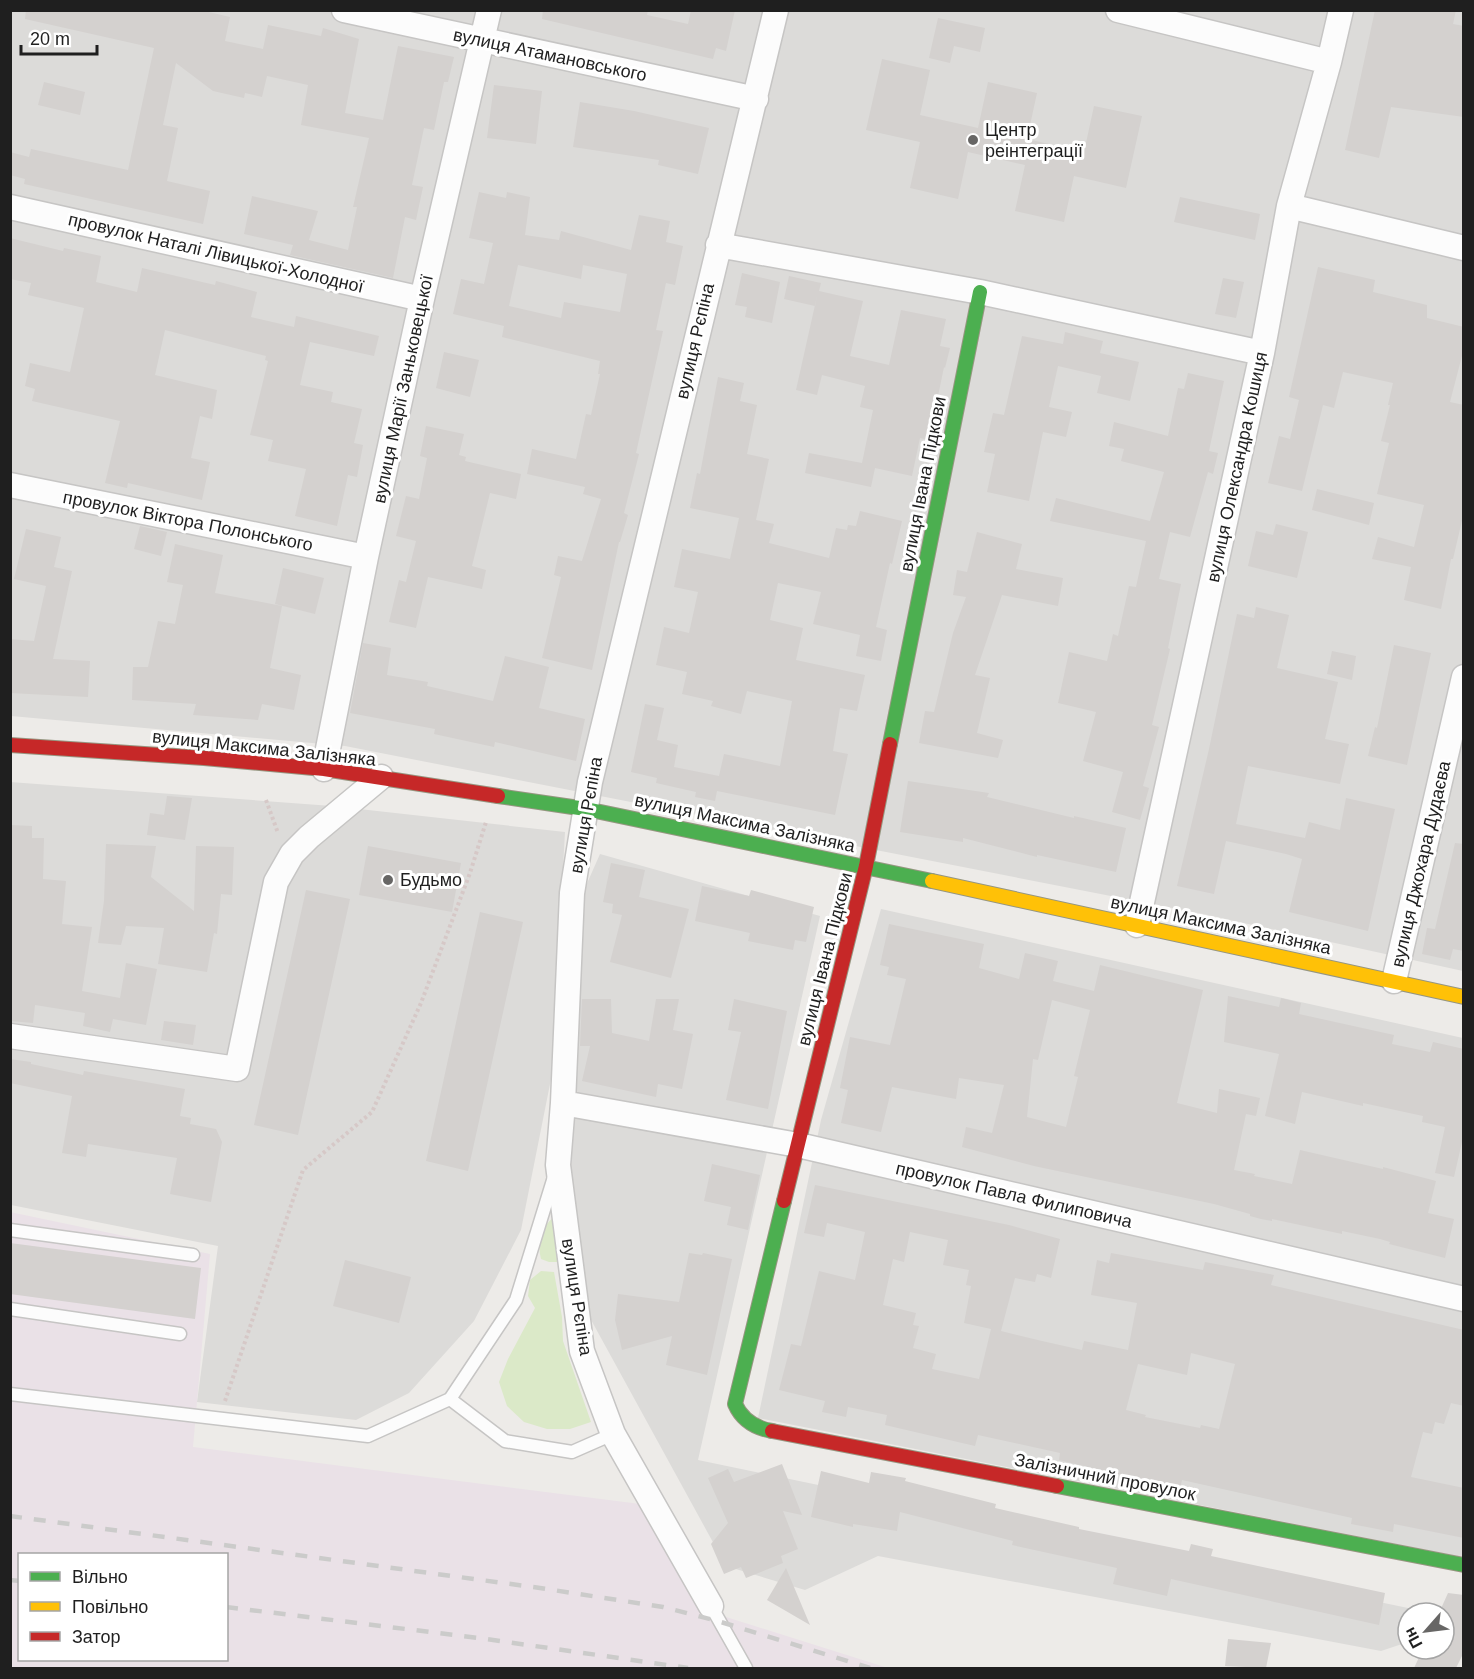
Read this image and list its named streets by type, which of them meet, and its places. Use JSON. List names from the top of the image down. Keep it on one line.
{"streets":{"street":["вулиця Атамановського","провулок Наталі Лівицької-Холодної","вулиця Рєпіна","вулиця Марії Заньковецької","вулиця Олександра Кошиця","вулиця Івана Підкови","провулок Віктора Полонського","вулиця Максима Залізняка","вулиця Джохара Дудаєва","провулок Павла Филиповича","Залізничний провулок"]},"crossings":[["вулиця Атамановського","вулиця Рєпіна"],["вулиця Атамановського","вулиця Марії Заньковецької"],["провулок Наталі Лівицької-Холодної","вулиця Марії Заньковецької"],["вулиця Рєпіна","вулиця Максима Залізняка"],["вулиця Рєпіна","провулок Павла Филиповича"],["вулиця Марії Заньковецької","провулок Віктора Полонського"],["вулиця Марії Заньковецької","вулиця Максима Залізняка"],["вулиця Олександра Кошиця","вулиця Максима Залізняка"],["вулиця Івана Підкови","вулиця Максима Залізняка"],["вулиця Івана Підкови","провулок Павла Филиповича"],["вулиця Івана Підкови","Залізничний провулок"],["вулиця Максима Залізняка","вулиця Джохара Дудаєва"]],"places":["Центр реінтеграції","Будьмо"],"legend":["Вільно","Повільно","Затор"],"scale_bar":"20 m","north":"bottom left"}
